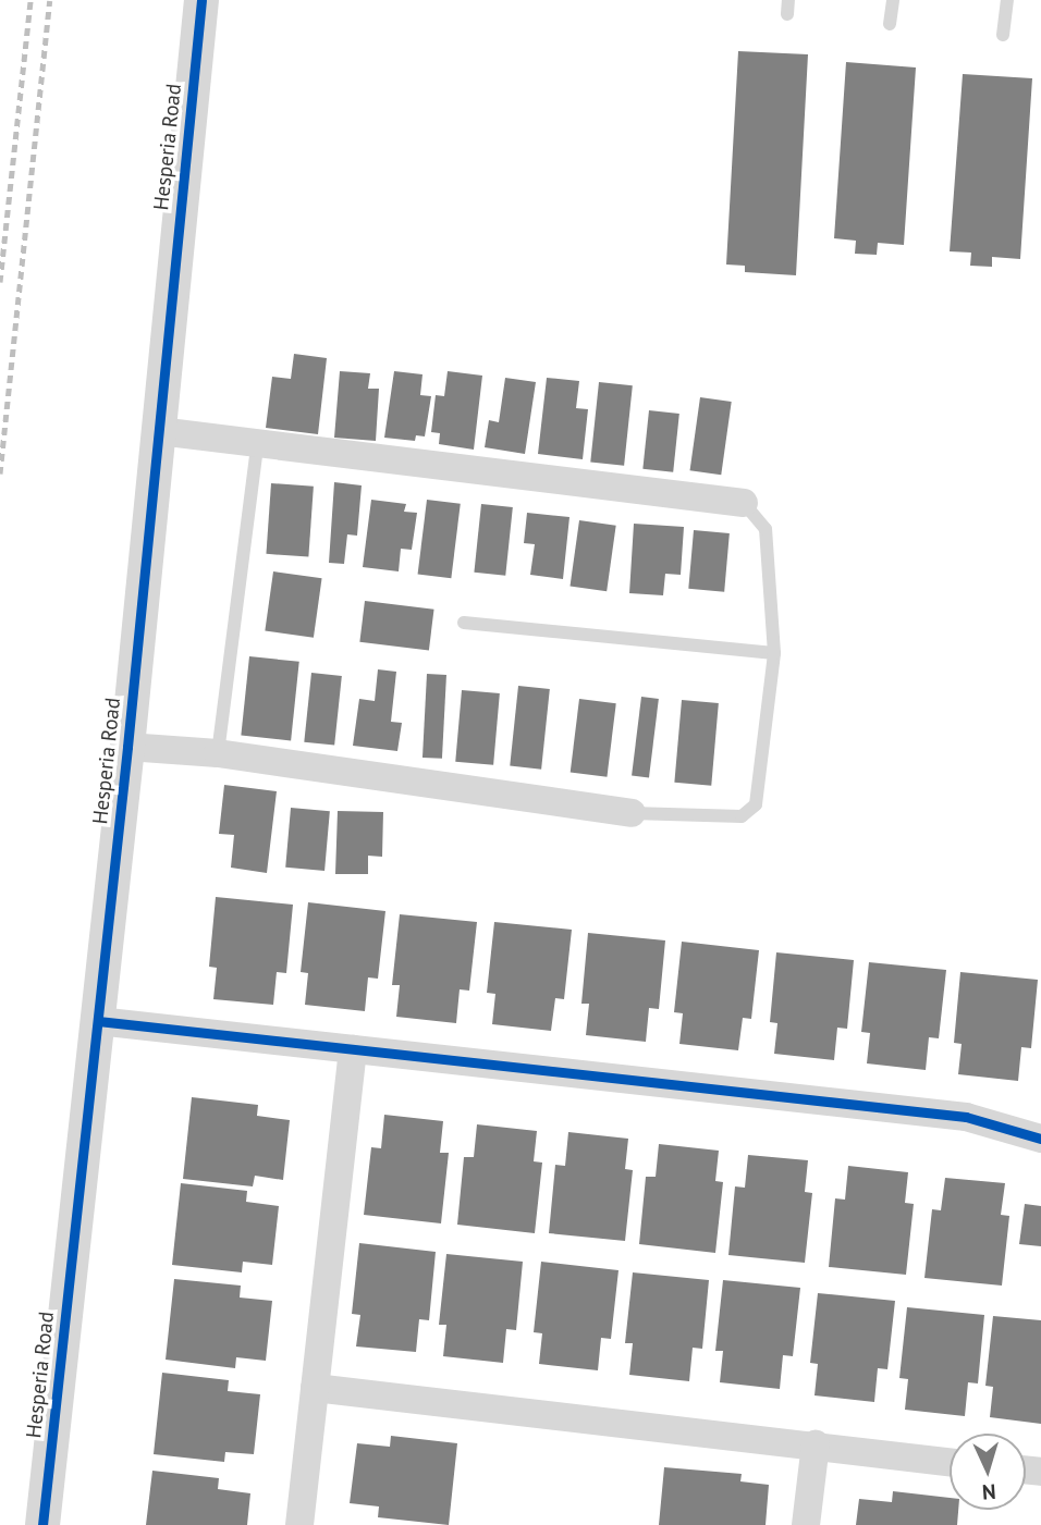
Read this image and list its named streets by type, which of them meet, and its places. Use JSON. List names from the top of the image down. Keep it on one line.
{"streets":{"street":["Hesperia Road"]},"north":"bottom"}
